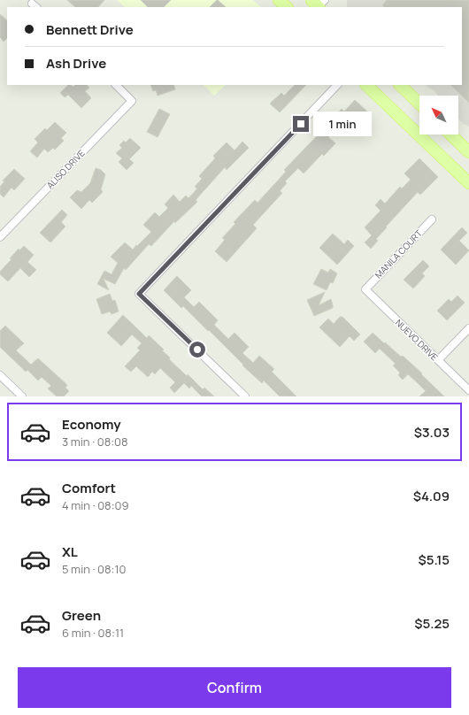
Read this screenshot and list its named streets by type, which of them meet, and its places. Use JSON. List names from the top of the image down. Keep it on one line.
{"streets":{"street":["ALISO DRIVE","MANILA COURT","NUEVO DRIVE"]},"crossings":[["MANILA COURT","NUEVO DRIVE"]],"north":"top left","page":{"banner":["Bennett Drive","Ash Drive"],"bubble":"1 min","list":[{"name":"Economy","note":"3 min · 08:08","value":"$3.03"},{"name":"Comfort","note":"4 min · 08:09","value":"$4.09"},{"name":"XL","note":"5 min · 08:10","value":"$5.15"},{"name":"Green","note":"6 min · 08:11","value":"$5.25"}],"buttons":"Confirm"}}
